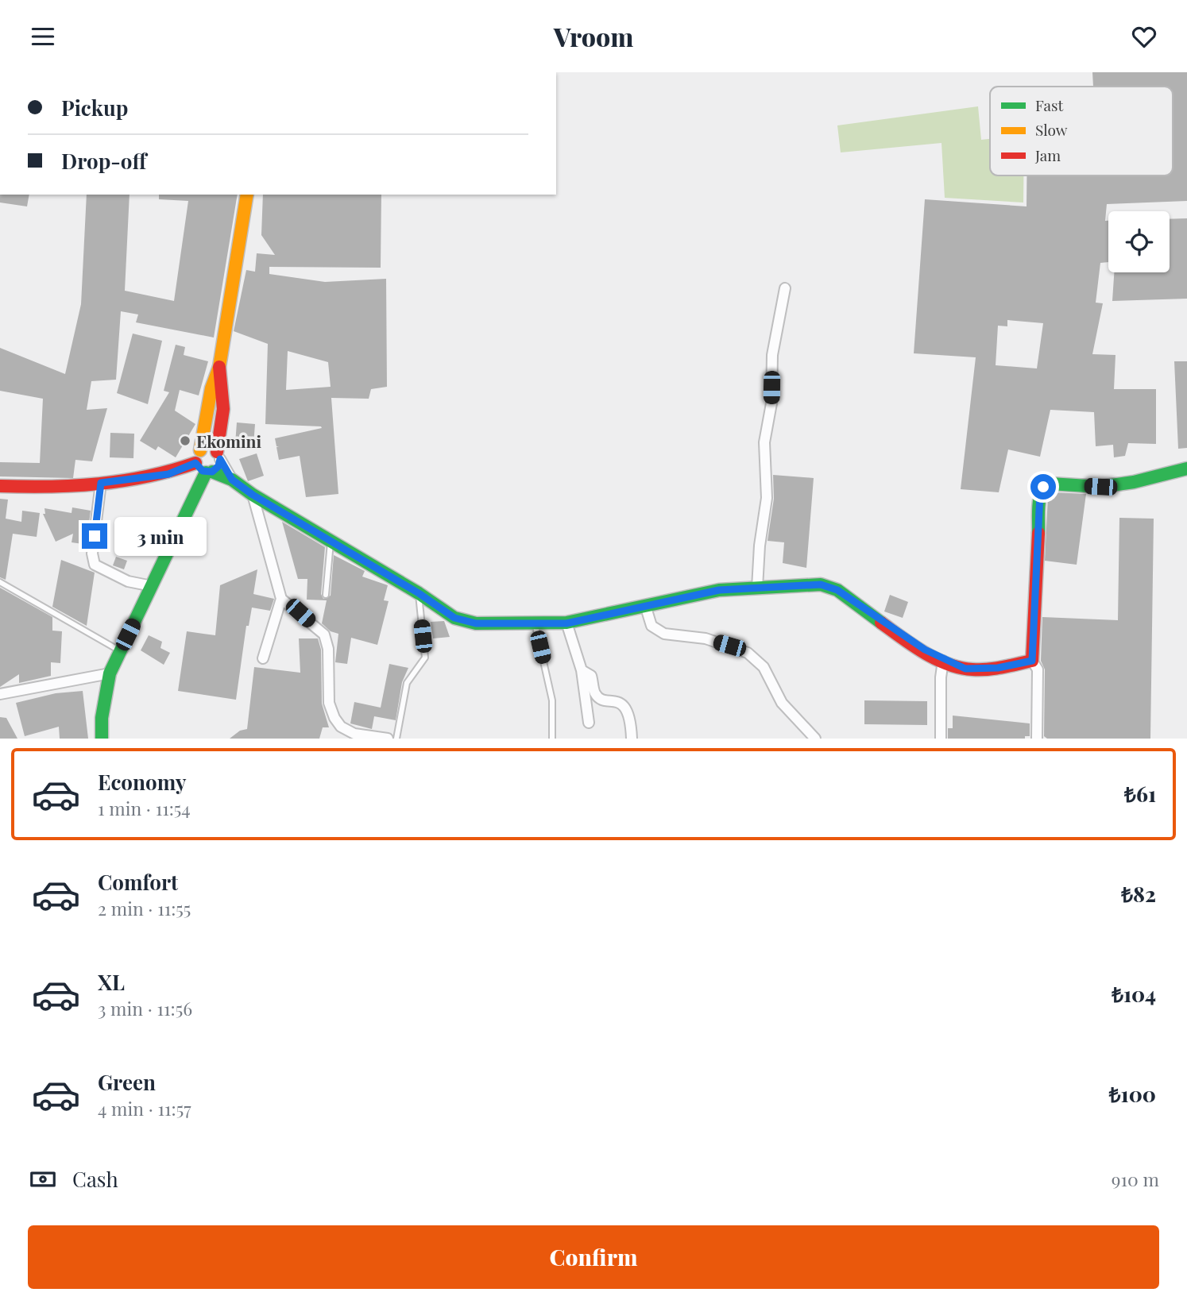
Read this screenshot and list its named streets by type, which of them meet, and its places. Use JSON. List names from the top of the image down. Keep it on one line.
{"places":["Ekomini"],"legend":["Fast","Slow","Jam"],"page":{"header":"Vroom","banner":["Pickup","Drop-off"],"bubble":"3 min","list":[{"name":"Economy","note":"1 min · 11:54","value":"₺61"},{"name":"Comfort","note":"2 min · 11:55","value":"₺82"},{"name":"XL","note":"3 min · 11:56","value":"₺104"},{"name":"Green","note":"4 min · 11:57","value":"₺100"}],"pay":["Cash","910 m"],"buttons":"Confirm"}}
